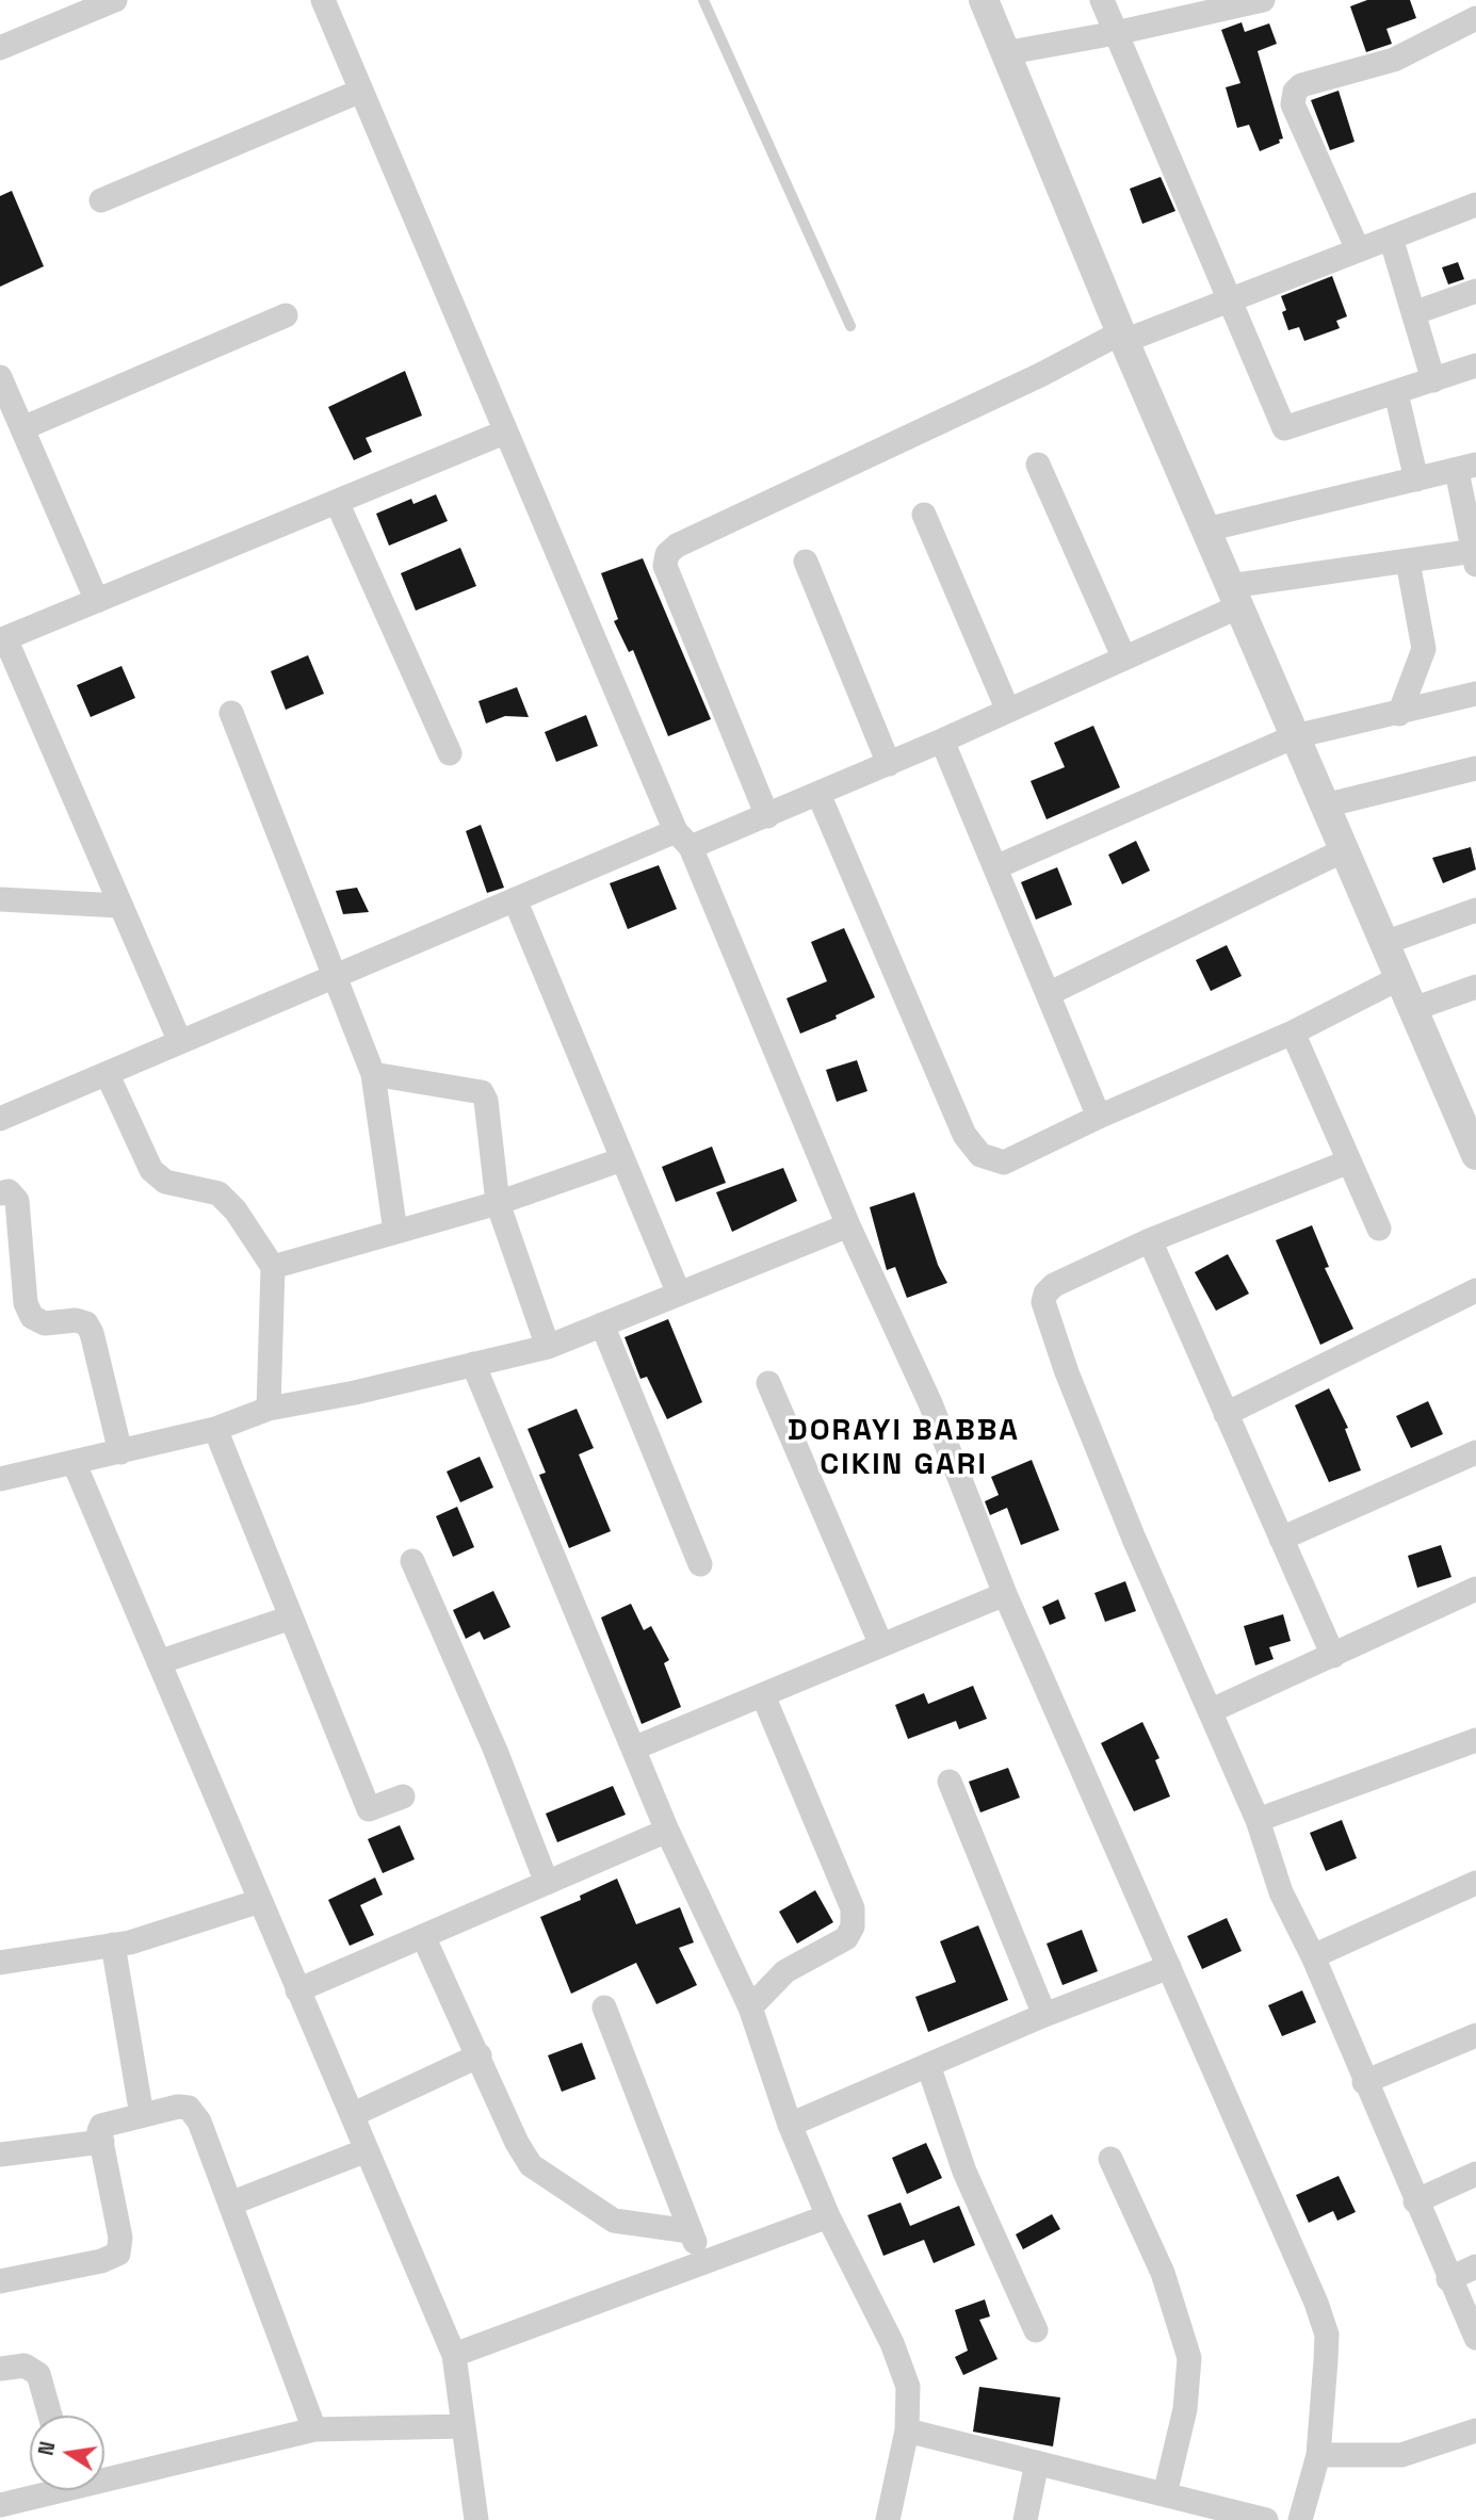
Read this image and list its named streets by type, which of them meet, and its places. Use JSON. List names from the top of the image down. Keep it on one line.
{"districts":["DORAYI BABBA CIKIN GARI"],"north":"left"}
